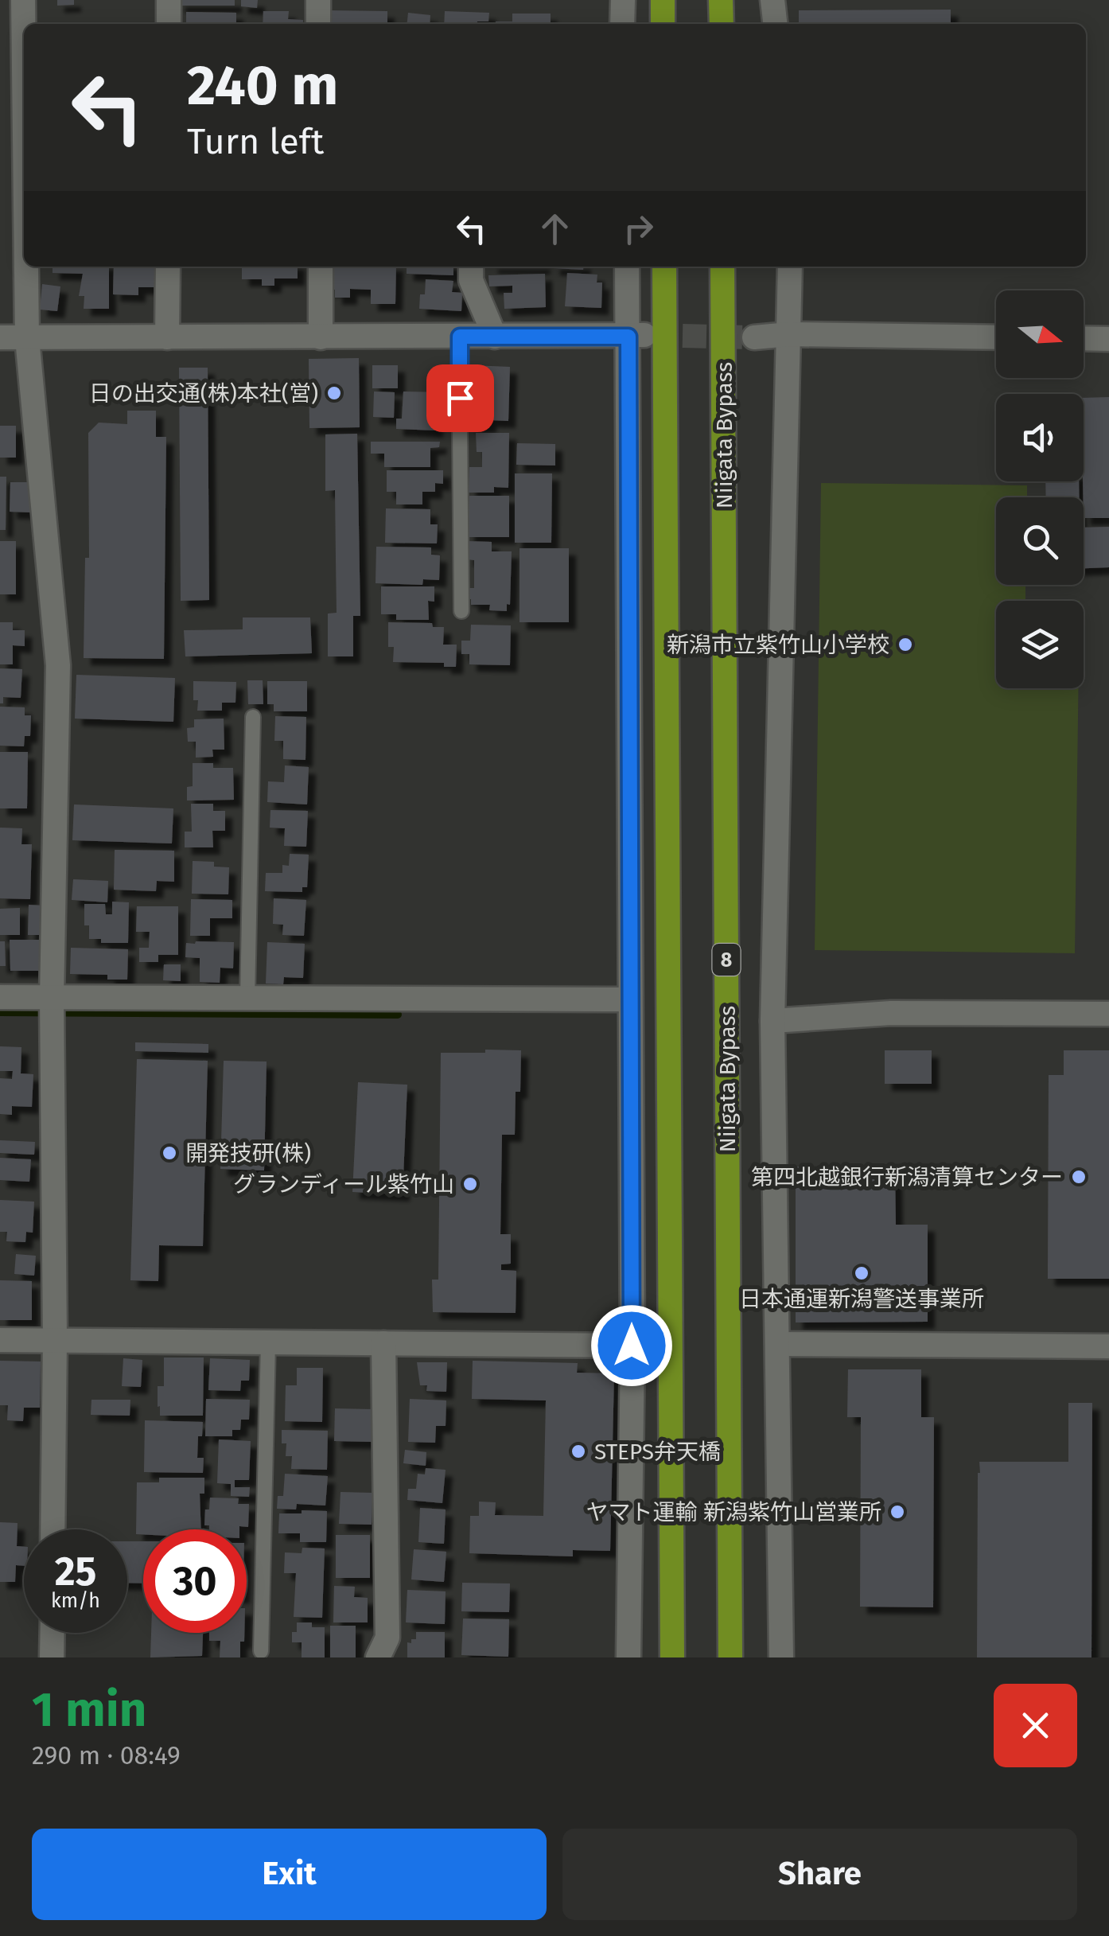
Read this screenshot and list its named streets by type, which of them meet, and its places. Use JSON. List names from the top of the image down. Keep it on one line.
{"streets":{"highway":["Niigata Bypass","8"]},"places":["日の出交通(株)本社(営)","新潟市立紫竹山小学校","開発技研(株)","第四北越銀行新潟清算センター","グランディール紫竹山","日本通運新潟警送事業所","STEPS弁天橋","ヤマト運輸 新潟紫竹山営業所"],"north":"right","page":{"turn":["240 m","Turn left"],"speed":"25 km/h","limit":"30","heading":["1 min","290 m · 08:49"],"buttons":["Exit","Share"]}}
